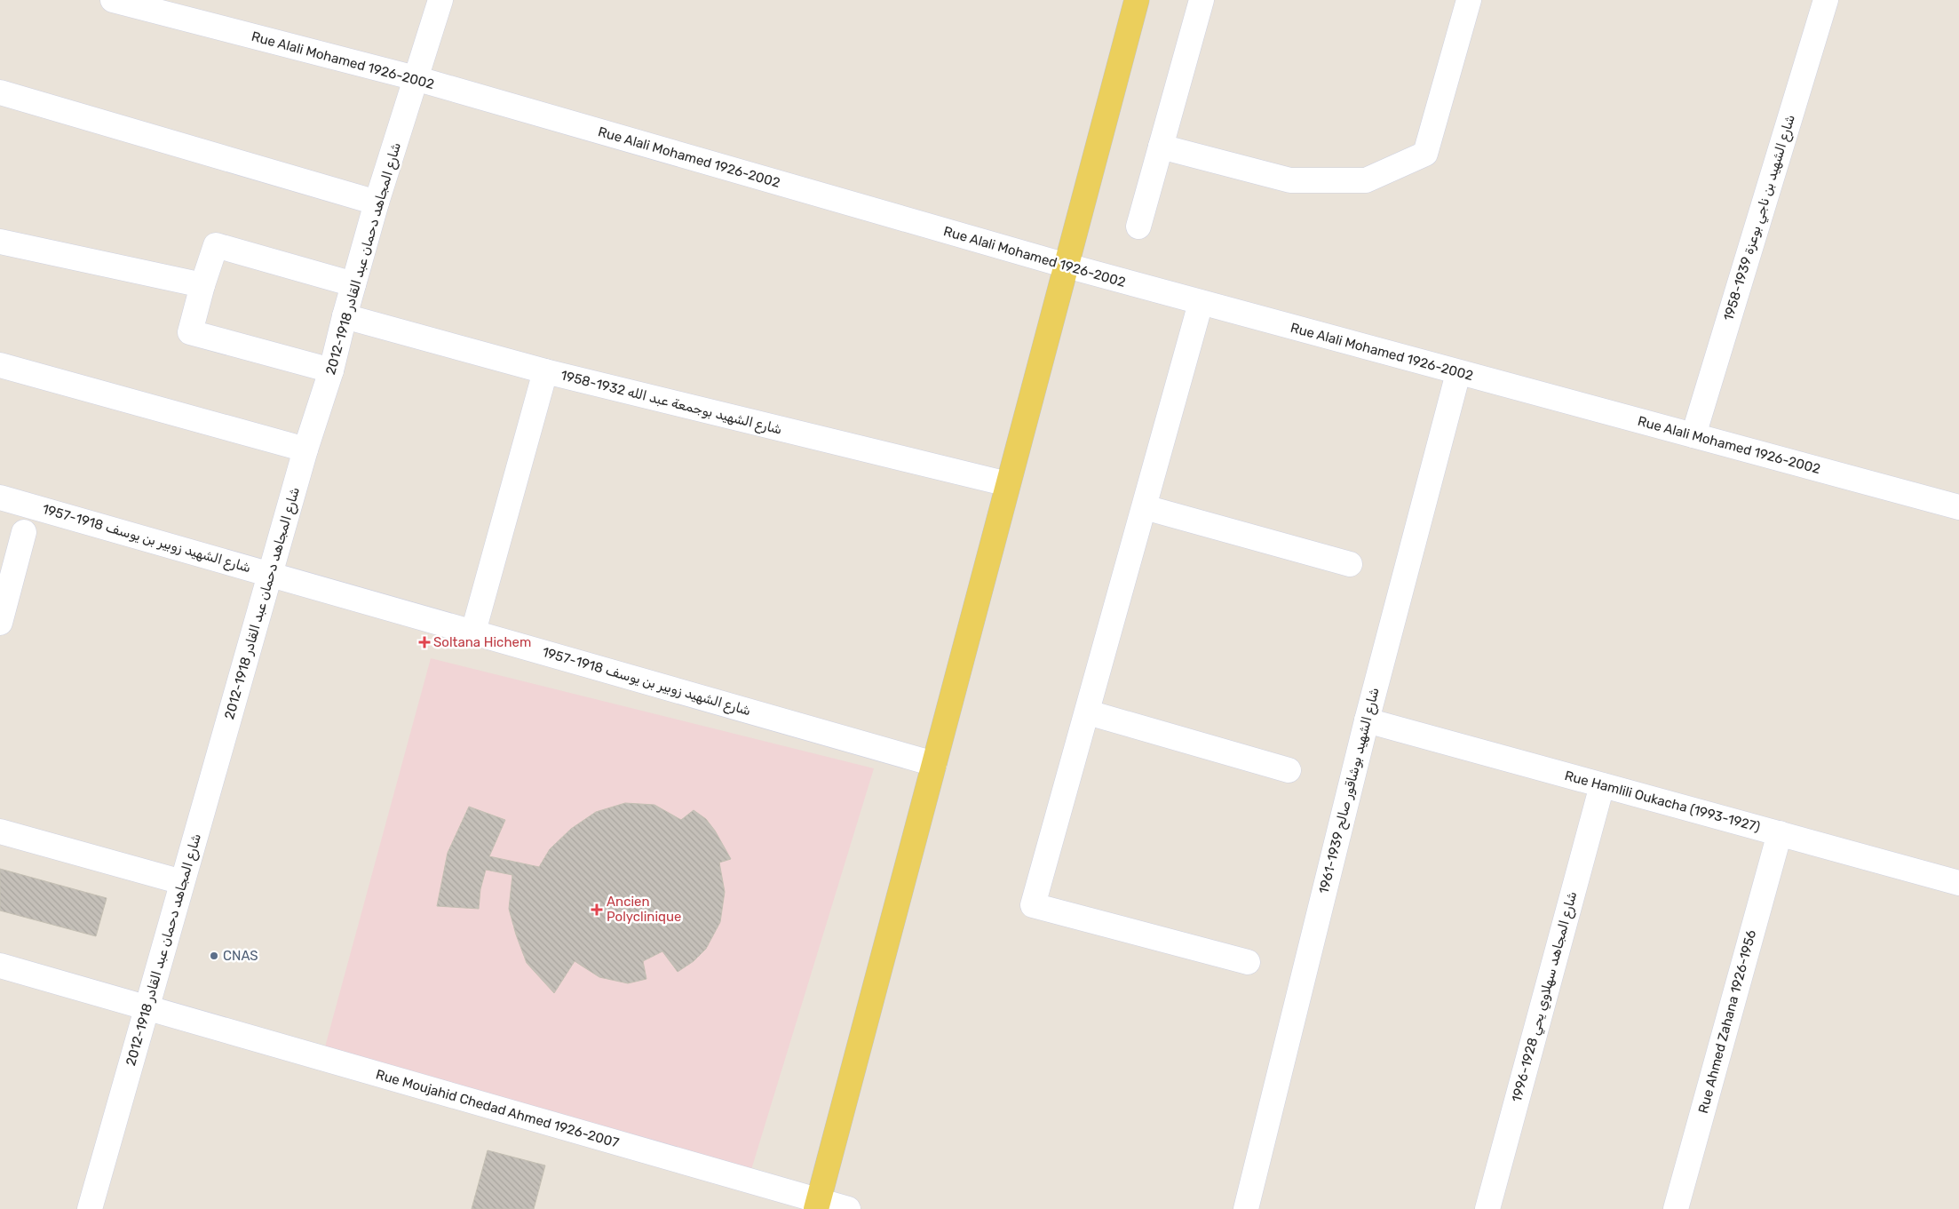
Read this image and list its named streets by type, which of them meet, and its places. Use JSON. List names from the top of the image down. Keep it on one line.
{"streets":{"street":["Rue Alali Mohamed 1926-2002","شارع الشهيد بن ناجي بوعزة 1939-1958","شارع المجاهد دحمان عبد القادر 1918-2012","شارع الشهيد بوجمعة عبد الله 1932-1958","شارع الشهيد زوبير بن يوسف 1918-1957","شارع الشهيد بوشاقور صالح 1939-1961","Rue Hamlili Oukacha (1993-1927)","شارع المجاهد سهلاوي يحي 1928-1996","Rue Ahmed Zahana 1926-1956","Rue Moujahid Chedad Ahmed 1926-2007"]},"crossings":[["Rue Alali Mohamed 1926-2002","شارع الشهيد بن ناجي بوعزة 1939-1958"],["Rue Alali Mohamed 1926-2002","شارع المجاهد دحمان عبد القادر 1918-2012"],["Rue Alali Mohamed 1926-2002","شارع الشهيد بوشاقور صالح 1939-1961"],["شارع المجاهد دحمان عبد القادر 1918-2012","شارع الشهيد زوبير بن يوسف 1918-1957"],["شارع المجاهد دحمان عبد القادر 1918-2012","Rue Moujahid Chedad Ahmed 1926-2007"],["شارع الشهيد بوجمعة عبد الله 1932-1958","شارع الشهيد زوبير بن يوسف 1918-1957"],["شارع الشهيد بوشاقور صالح 1939-1961","Rue Hamlili Oukacha (1993-1927)"],["Rue Hamlili Oukacha (1993-1927)","شارع المجاهد سهلاوي يحي 1928-1996"],["Rue Hamlili Oukacha (1993-1927)","Rue Ahmed Zahana 1926-1956"]],"places":{"health":["Soltana Hichem","Ancien Polyclinique"],"other":["CNAS"]}}
